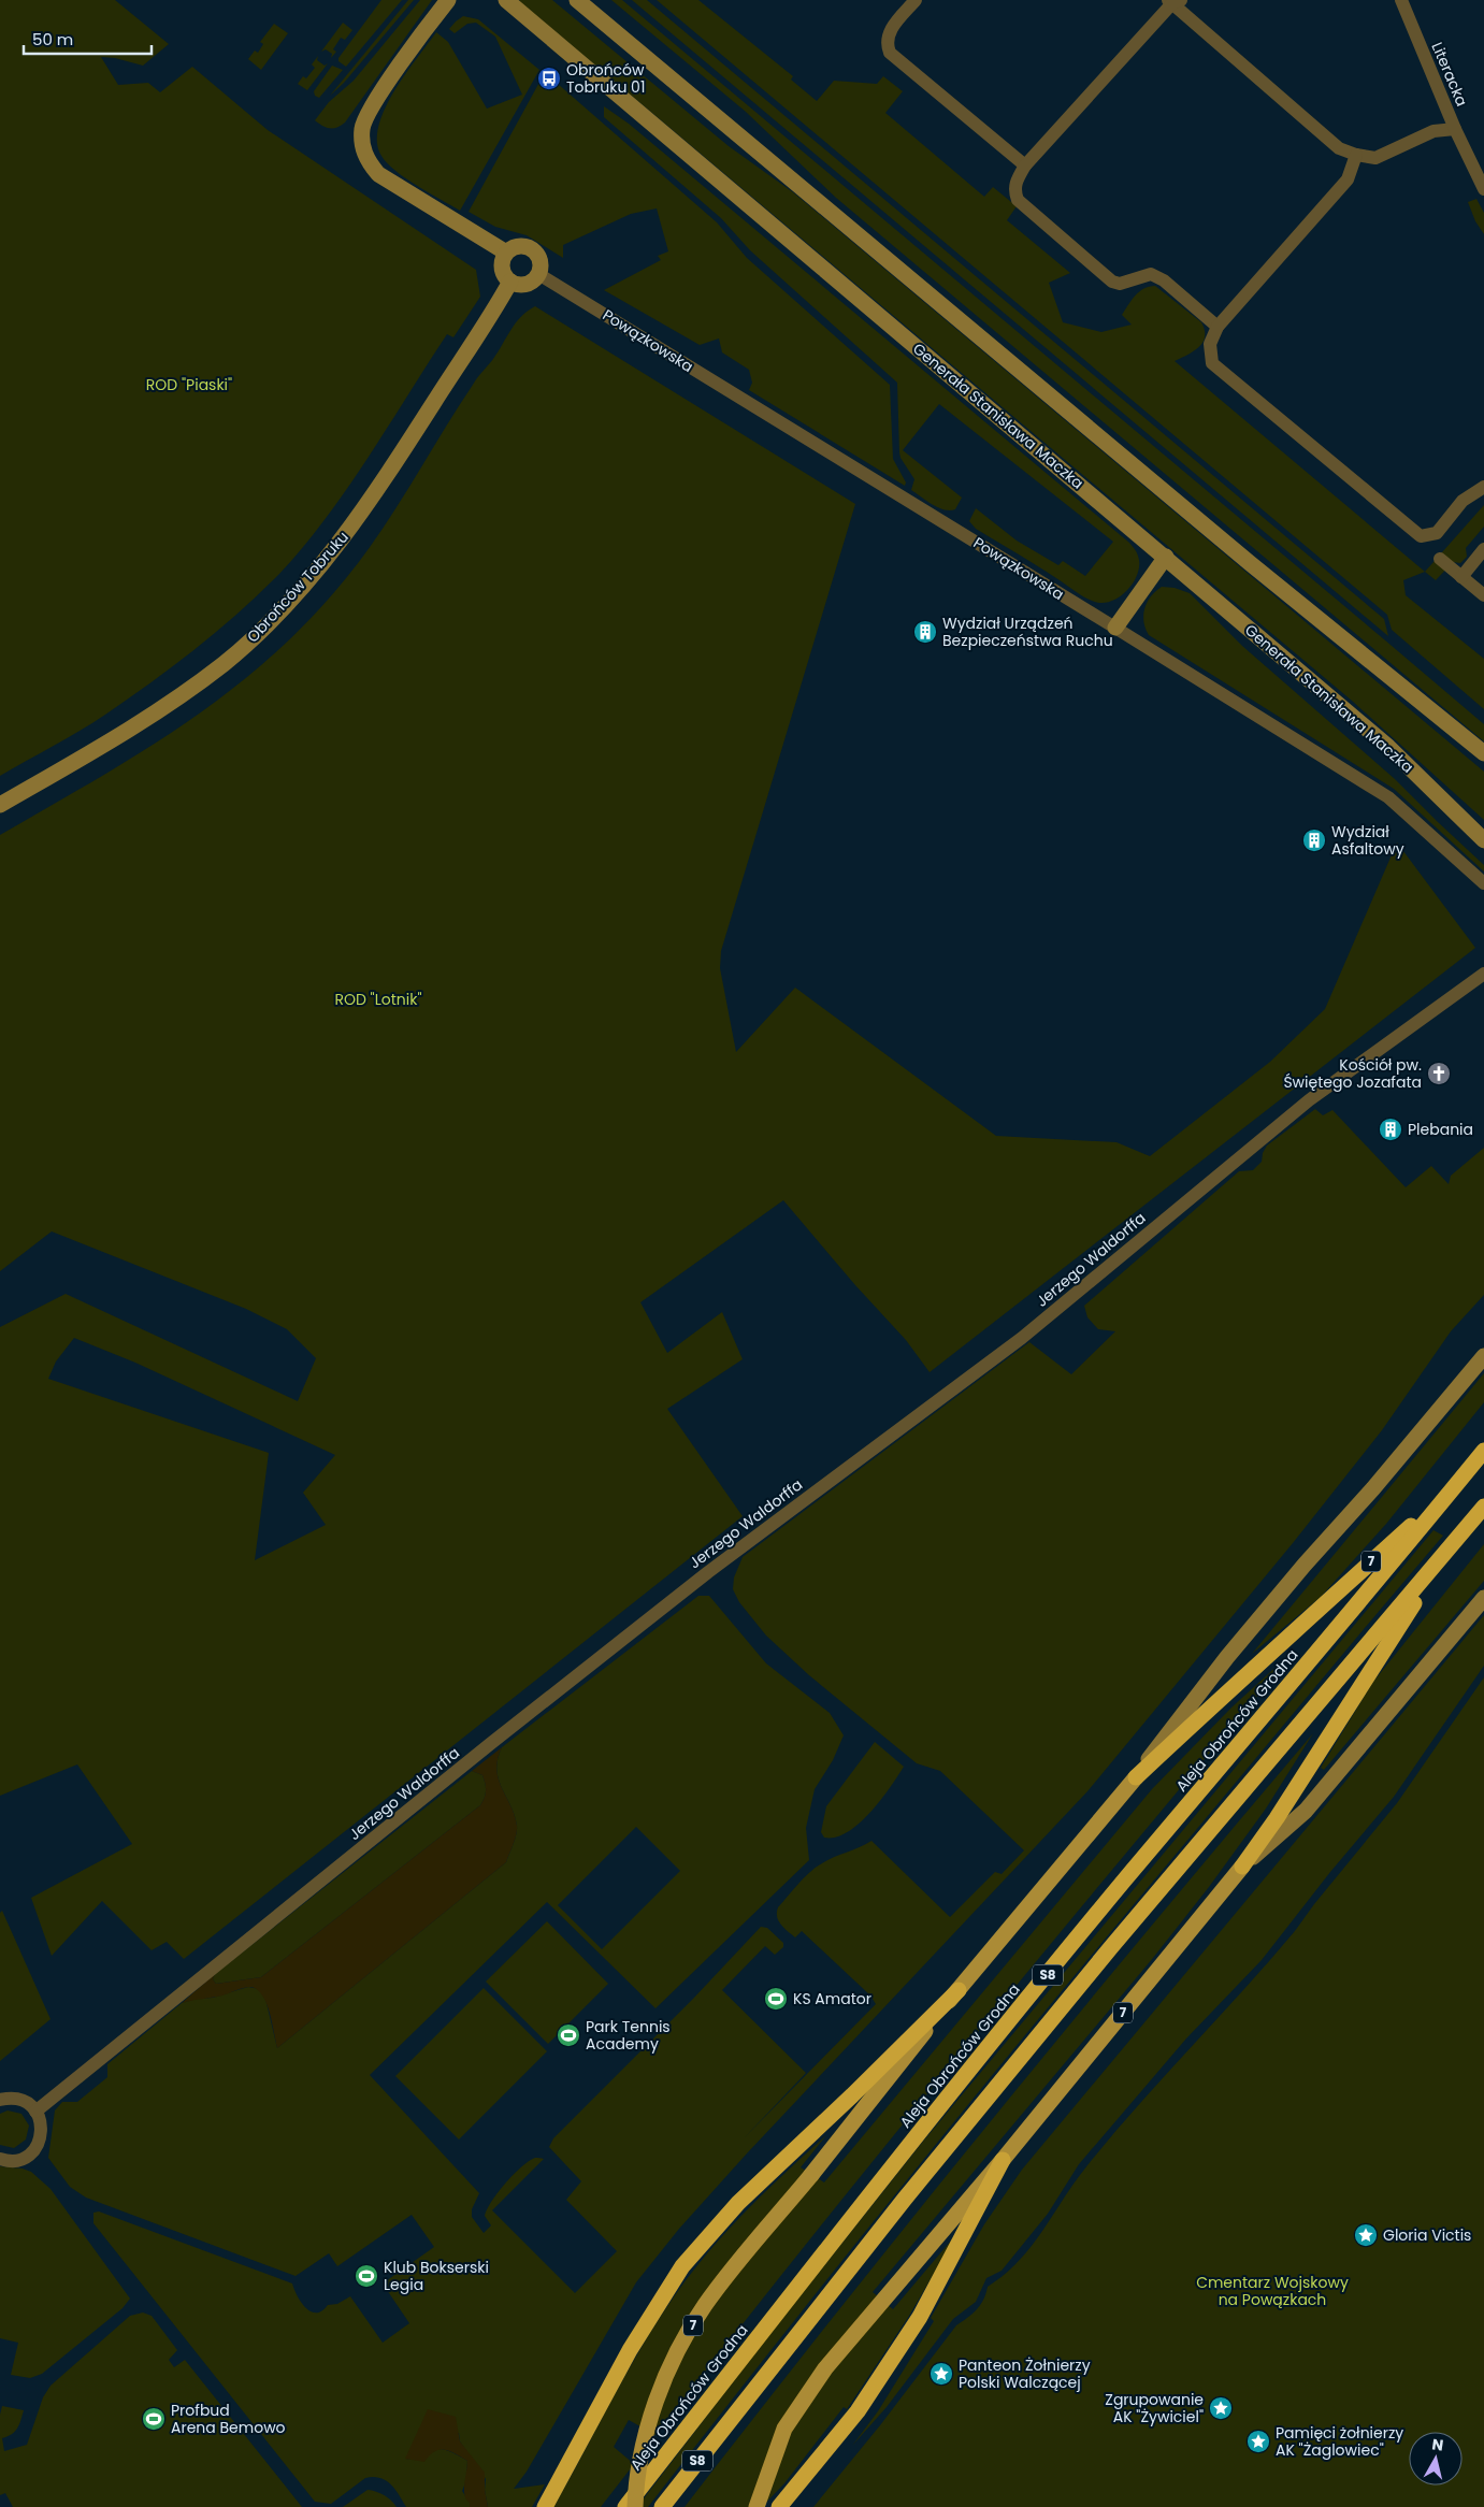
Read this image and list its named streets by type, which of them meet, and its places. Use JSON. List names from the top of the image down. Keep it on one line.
{"streets":{"highway":["7","Aleja Obrońców Grodna","S8"],"main road":["Generała Stanisława Maczka","Obrońców Tobruku"],"street":["Literacka","Powązkowska","Jerzego Waldorffa"]},"crossings":[["Powązkowska","Obrońców Tobruku"],["7","Aleja Obrońców Grodna"],["7","S8"]],"parks":["ROD \"Piaski\"","ROD \"Lotnik\"","Cmentarz Wojskowy na Powązkach"],"places":{"bus stop":["Obrońców Tobruku 01"],"building":["Wydział Urządzeń Bezpieczeństwa Ruchu","Wydział Asfaltowy","Plebania"],"church":["Kościół pw. Świętego Jozafata"],"sports":["KS Amator","Park Tennis Academy","Klub Bokserski Legia","Profbud Arena Bemowo"],"place":["Gloria Victis","Panteon Żołnierzy Polski Walczącej","Zgrupowanie AK \"Żywiciel\"","Pamięci żołnierzy AK \"Żaglowiec\""]},"scale_bar":"50 m","north":"top"}
